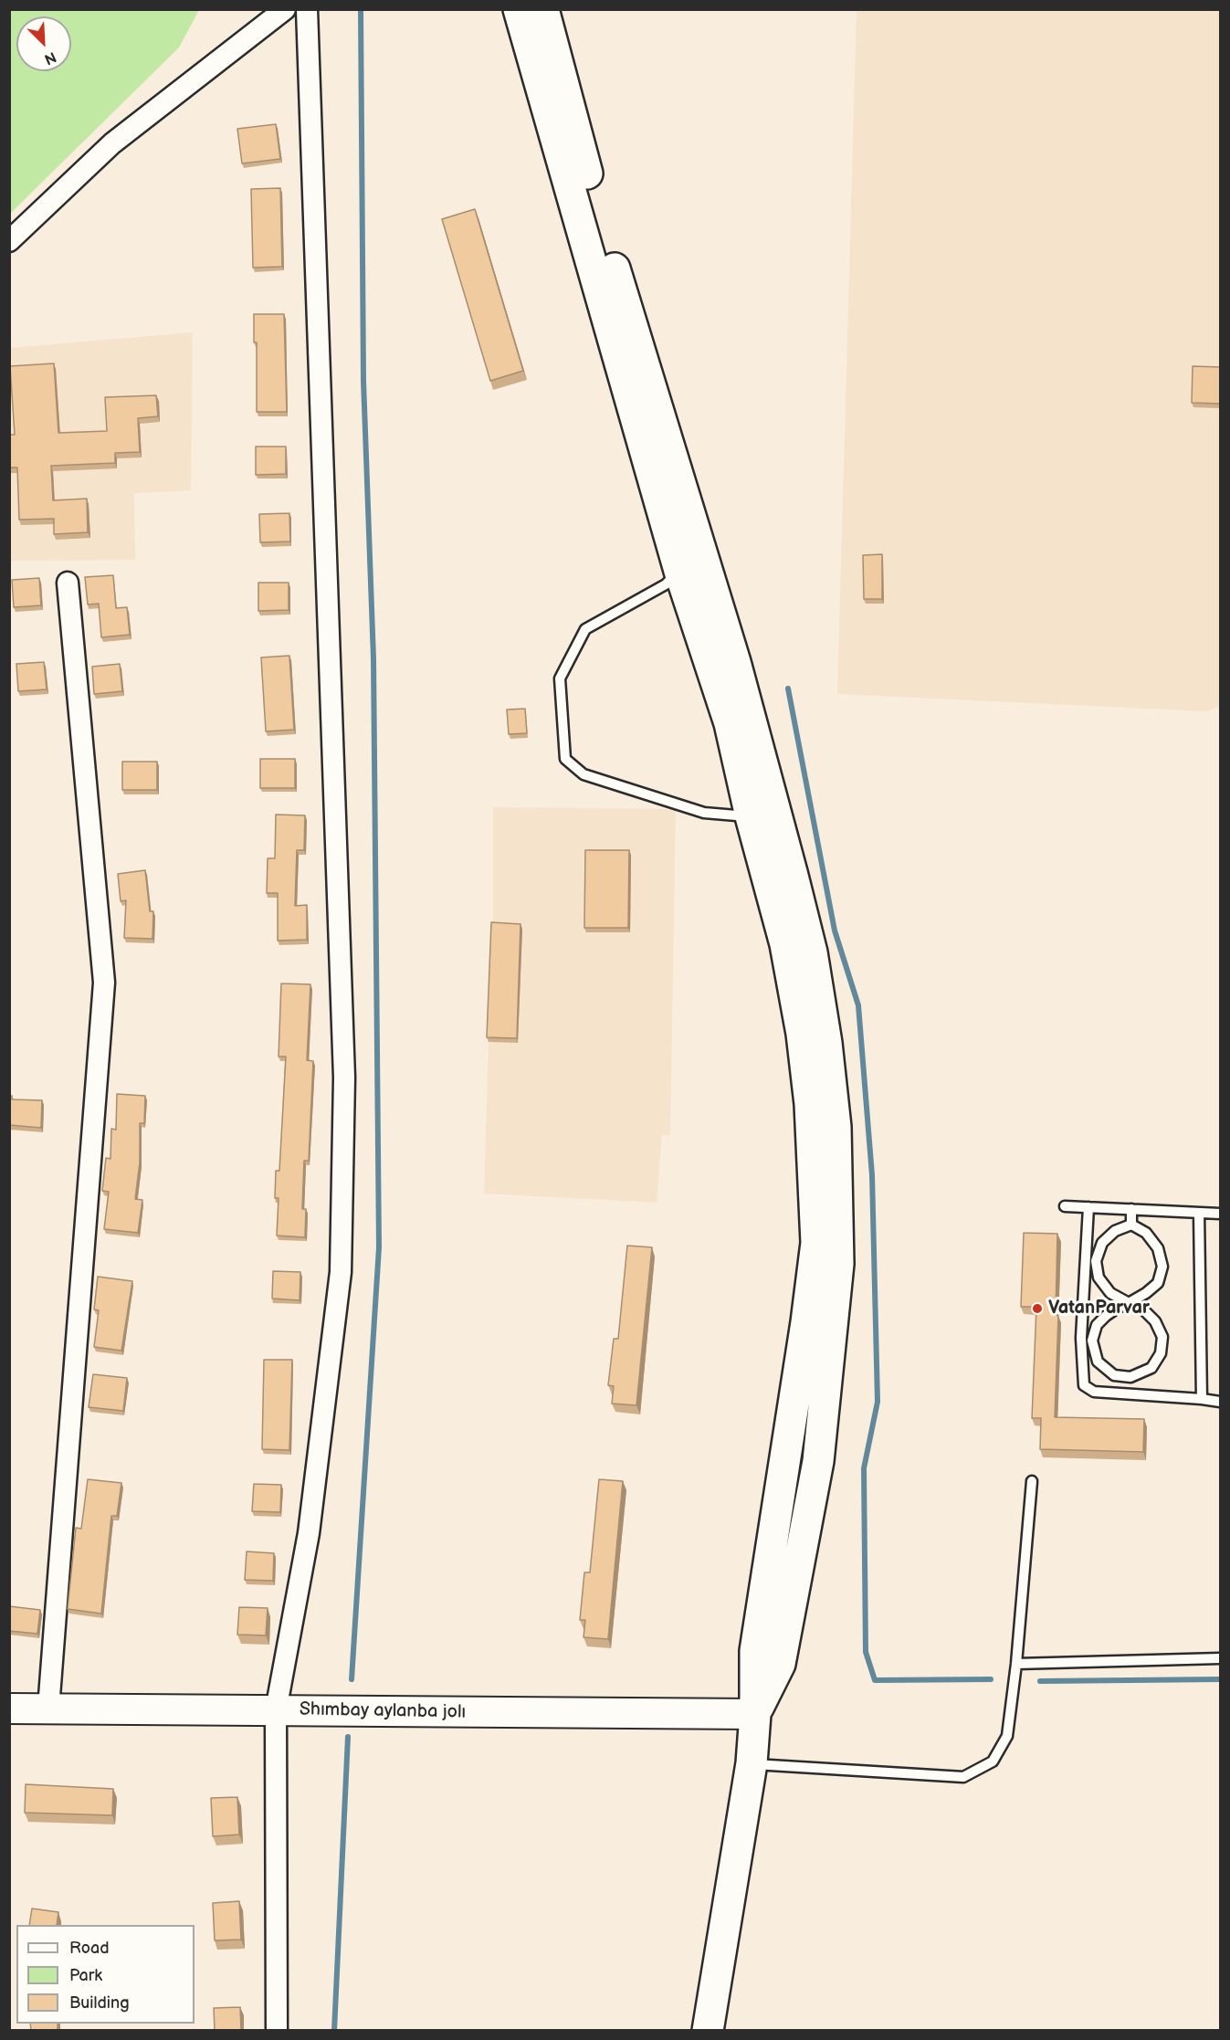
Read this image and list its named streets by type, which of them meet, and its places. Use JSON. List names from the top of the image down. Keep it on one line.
{"streets":{"main road":["Shımbay aylanba jolı"]},"places":["VatanParvar"],"legend":["Road","Park","Building"],"north":"bottom right"}
